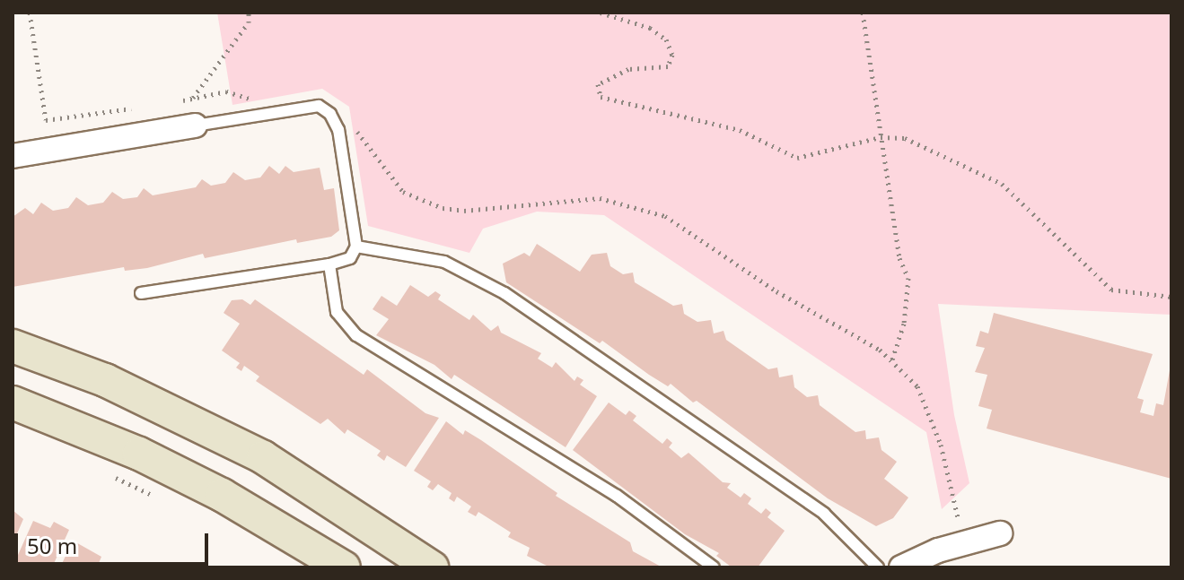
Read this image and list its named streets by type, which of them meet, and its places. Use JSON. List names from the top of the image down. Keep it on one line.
{"scale_bar":"50 m"}
